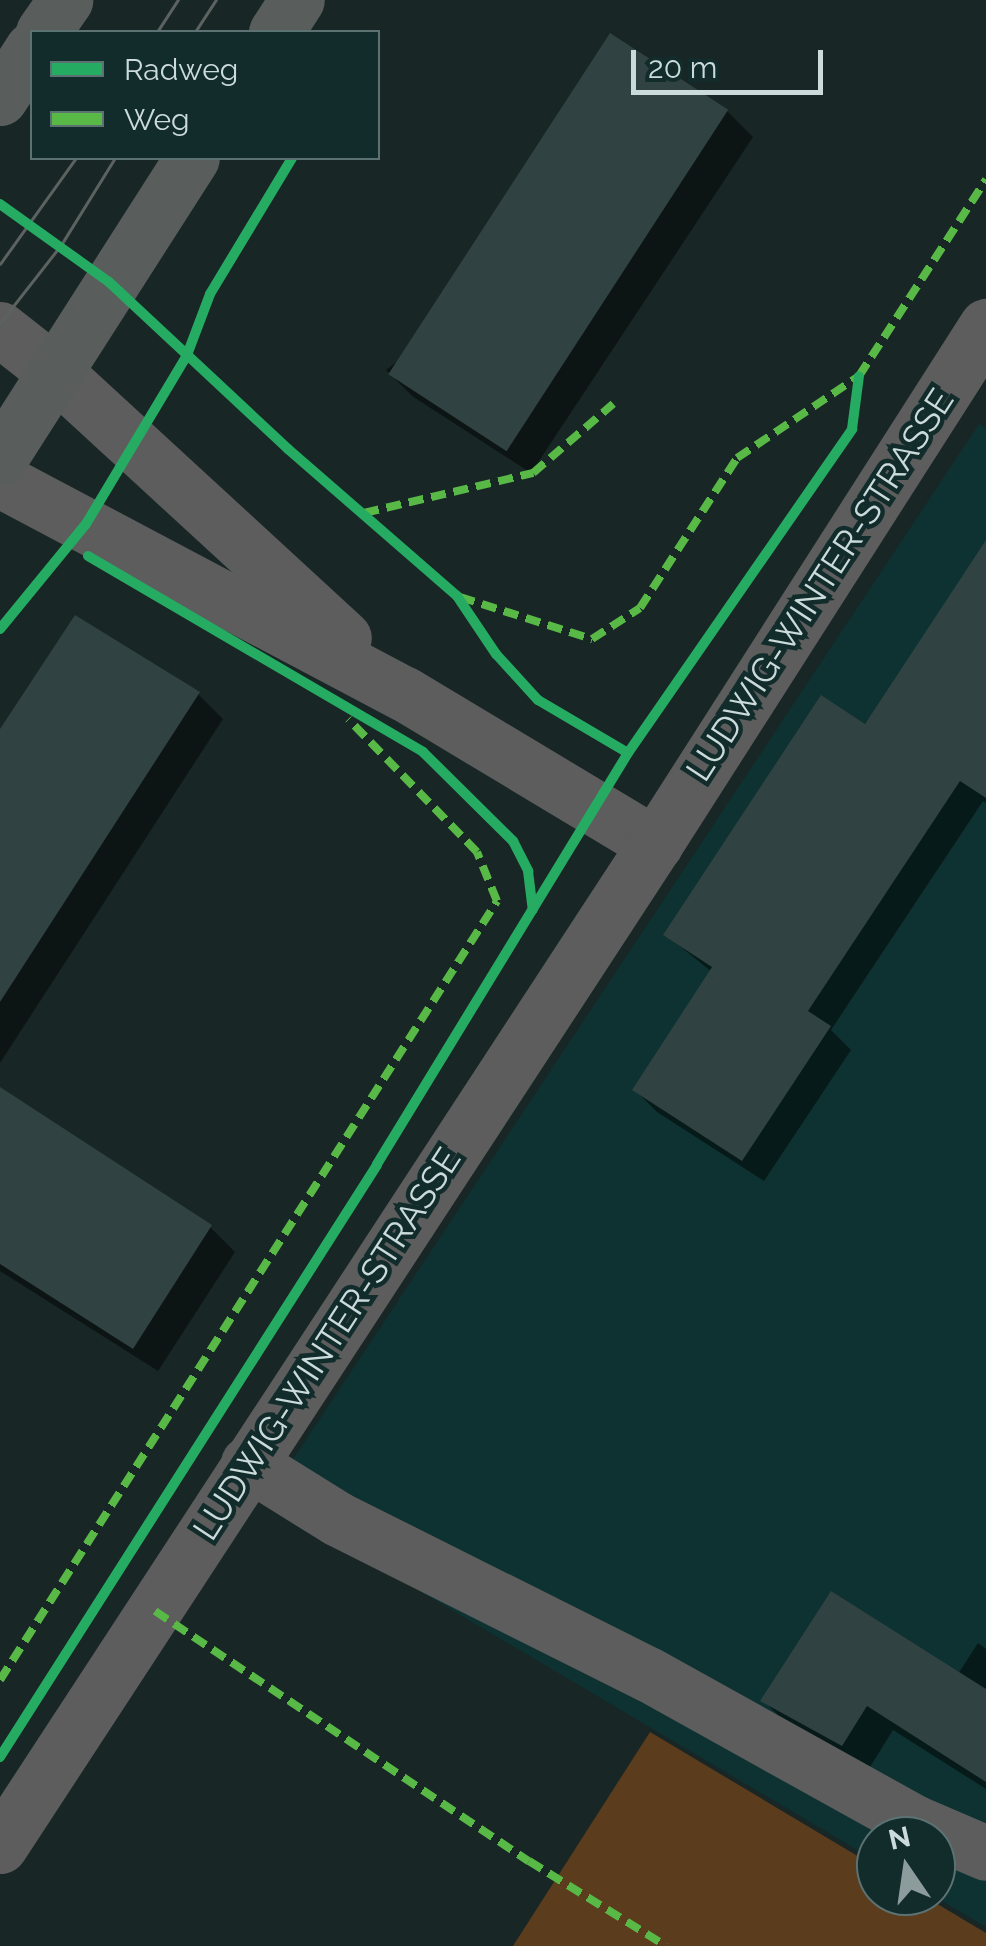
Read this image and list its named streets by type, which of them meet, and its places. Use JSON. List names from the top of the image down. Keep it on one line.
{"streets":{"street":["LUDWIG-WINTER-STRASSE"]},"legend":["Radweg","Weg"],"scale_bar":"20 m","north":"top"}
